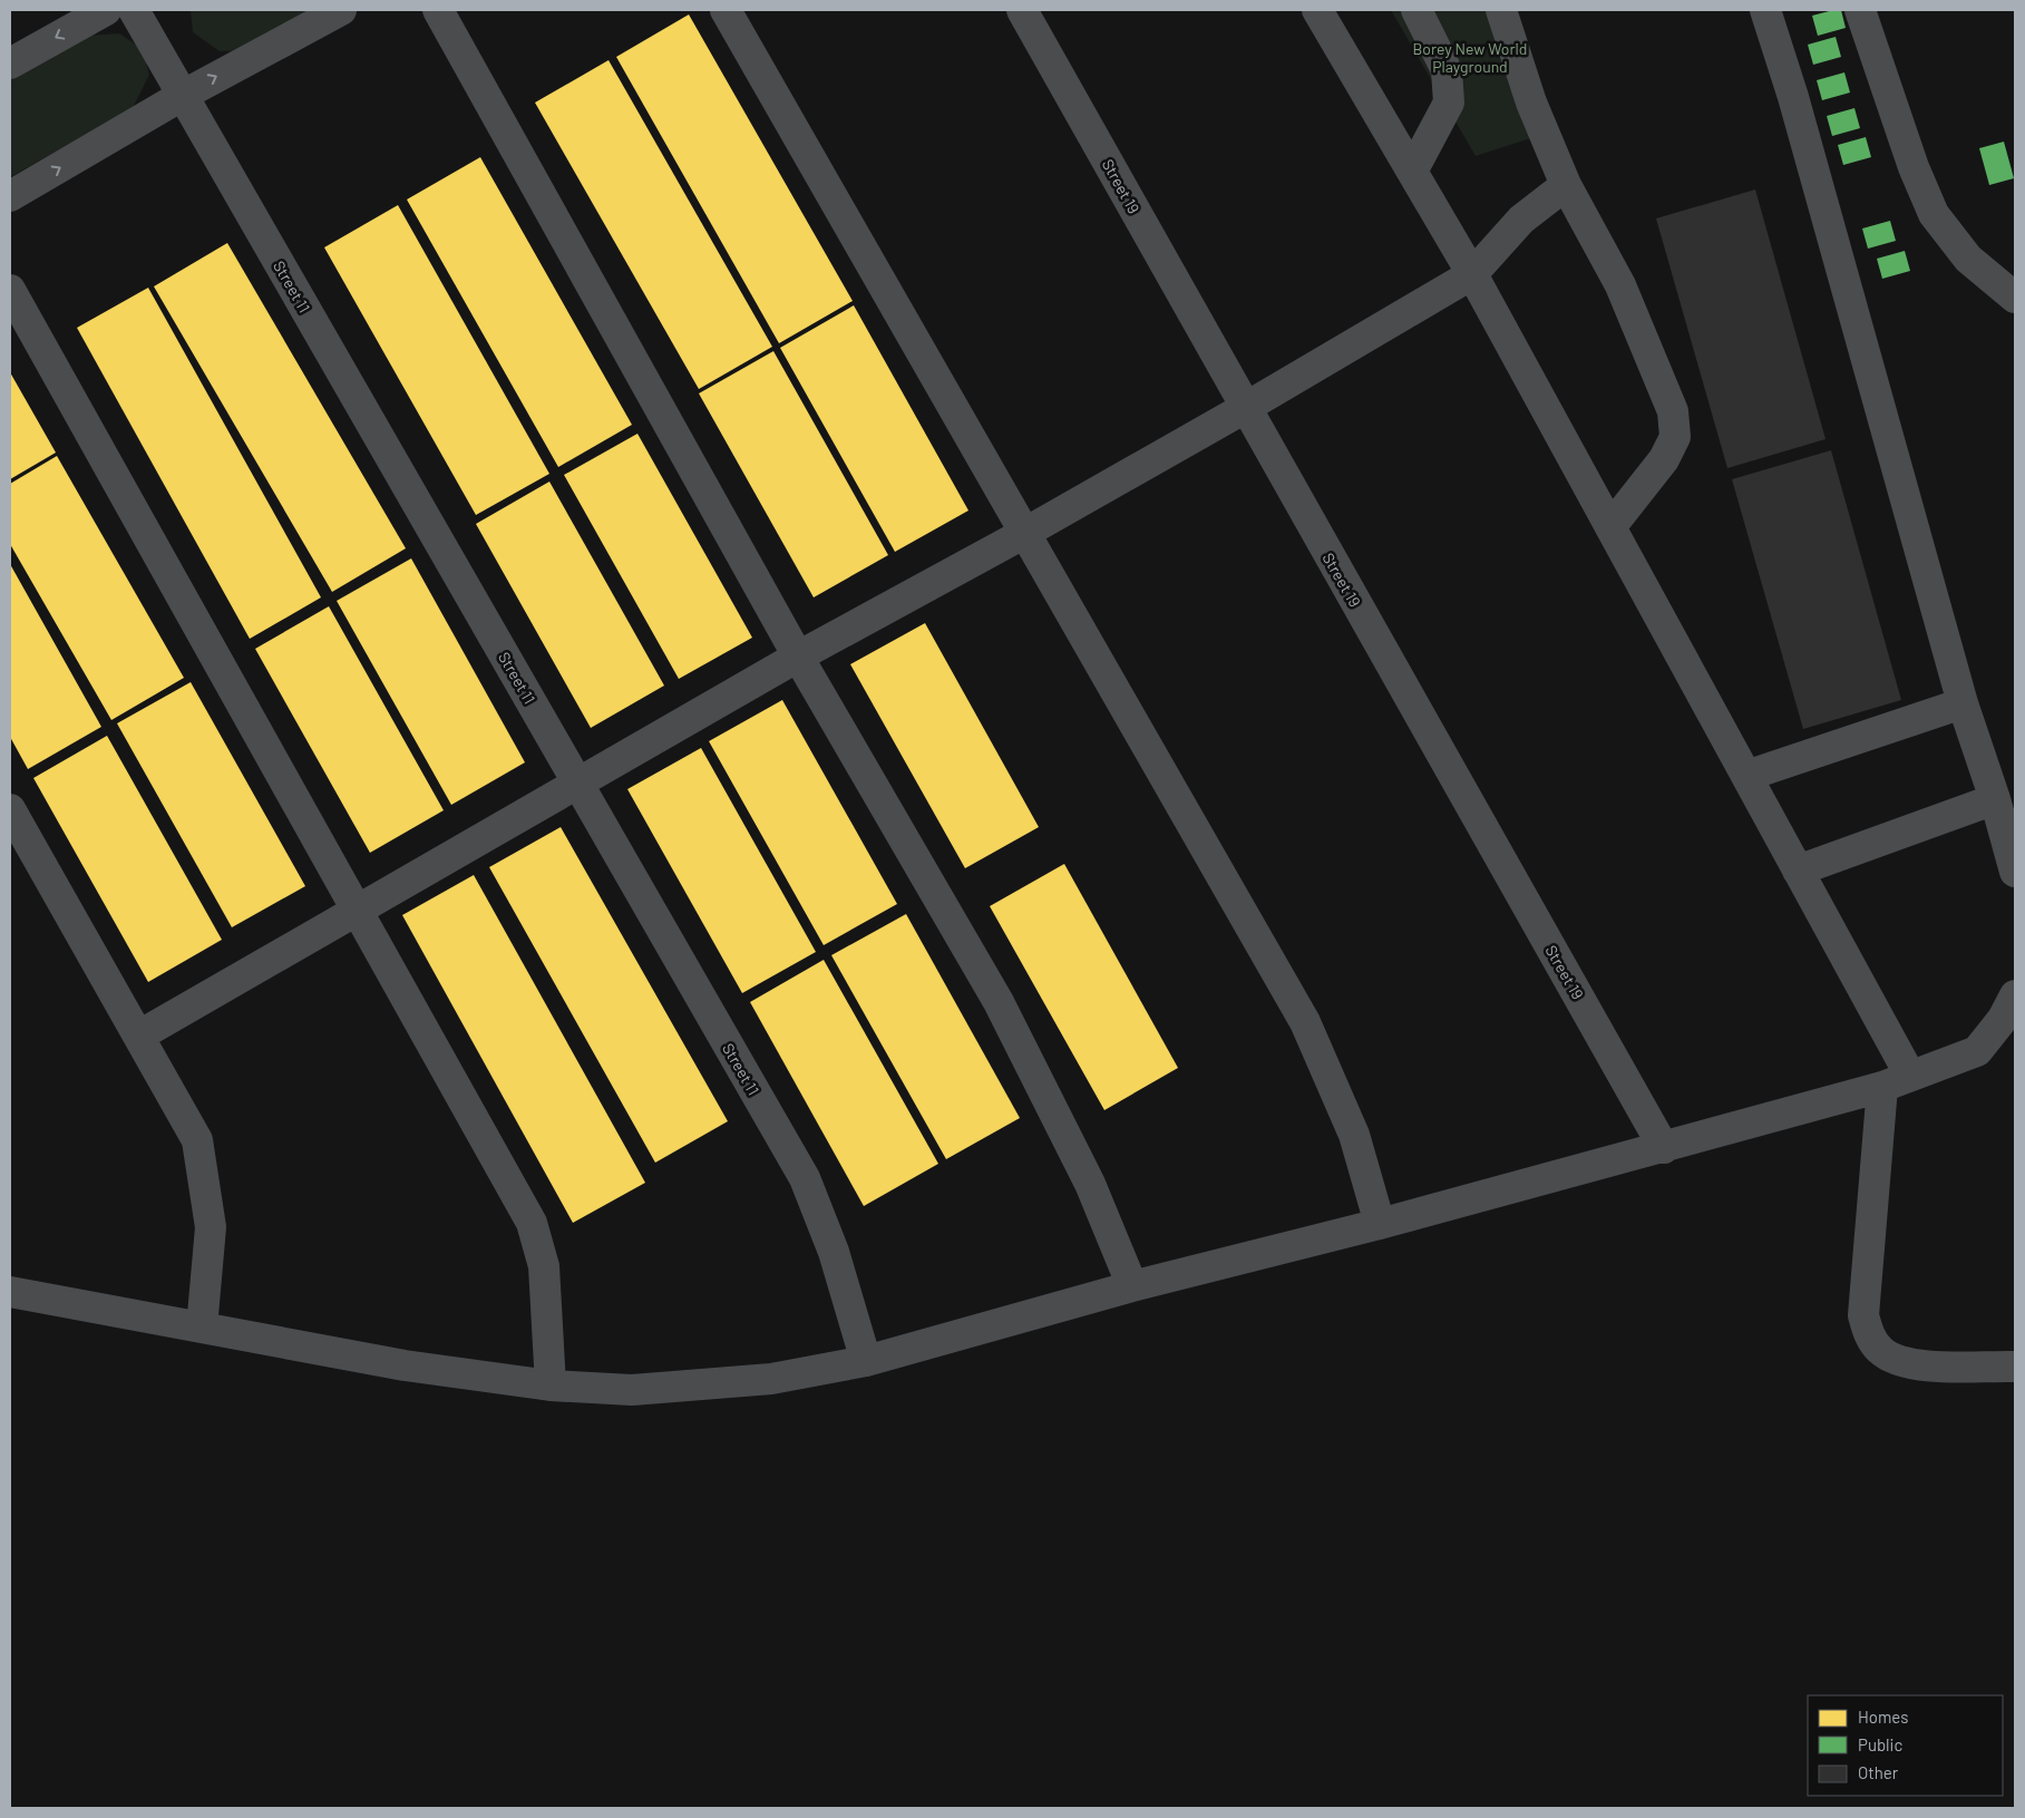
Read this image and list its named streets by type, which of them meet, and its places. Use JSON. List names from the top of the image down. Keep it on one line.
{"streets":{"street":["Street 19","Street 11"]},"parks":["Borey New World Playground"],"legend":["Homes","Public","Other"]}
